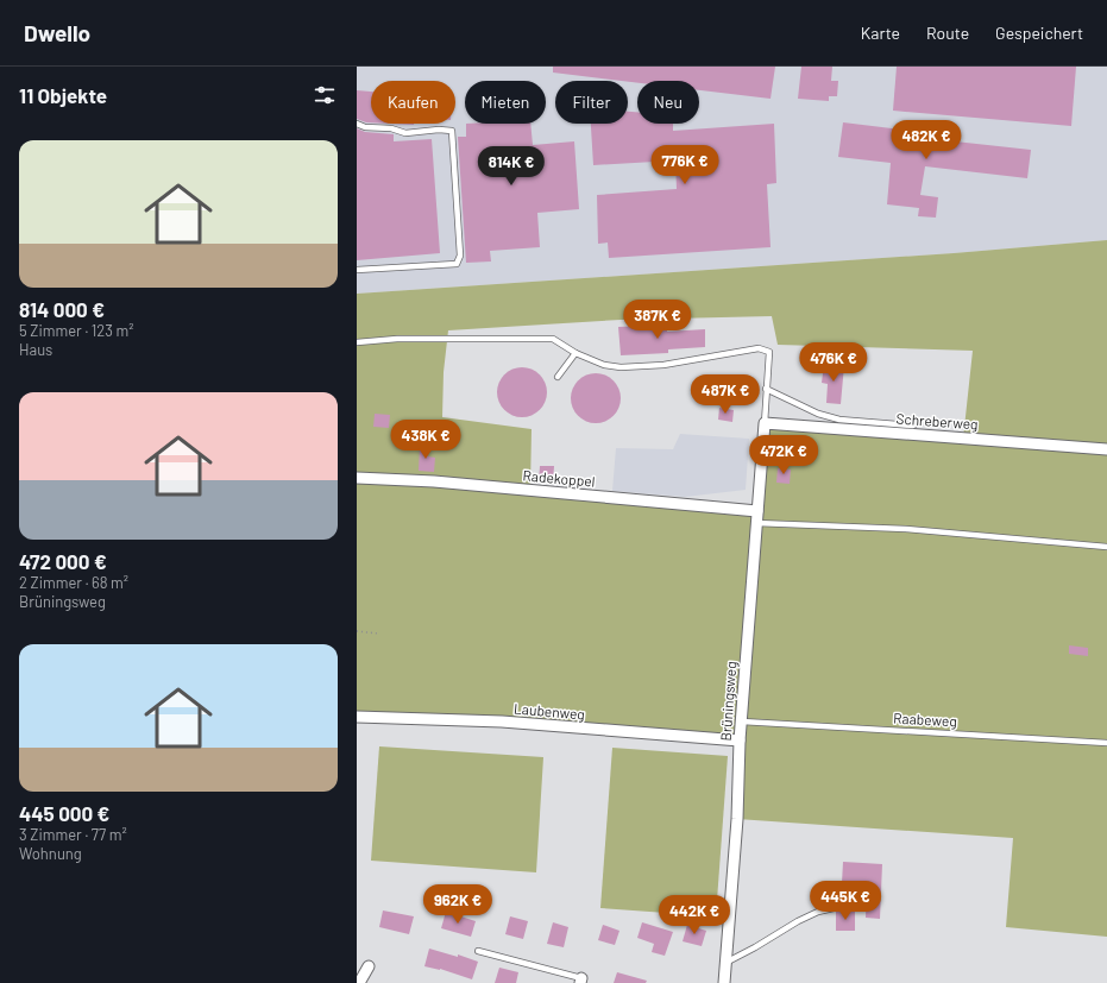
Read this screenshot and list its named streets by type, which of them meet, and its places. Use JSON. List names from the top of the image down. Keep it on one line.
{"streets":{"street":["Schreberweg","Radekoppel","Brüningsweg","Laubenweg"],"lane":["Raabeweg"]},"crossings":[["Schreberweg","Brüningsweg"],["Radekoppel","Brüningsweg"],["Brüningsweg","Laubenweg"],["Brüningsweg","Raabeweg"]],"page":{"header":"Dwello","nav":["Karte","Route","Gespeichert"],"heading":"11 Objekte","chip":["Kaufen","Mieten","Filter","Neu"],"price":["482K €","776K €","814K €","387K €","476K €","487K €","438K €","472K €","445K €","962K €","442K €"],"list":[{"name":"814 000 €","note":"5 Zimmer · 123 m² · Haus"},{"name":"472 000 €","note":"2 Zimmer · 68 m² · Brüningsweg"},{"name":"445 000 €","note":"3 Zimmer · 77 m² · Wohnung"}]}}
